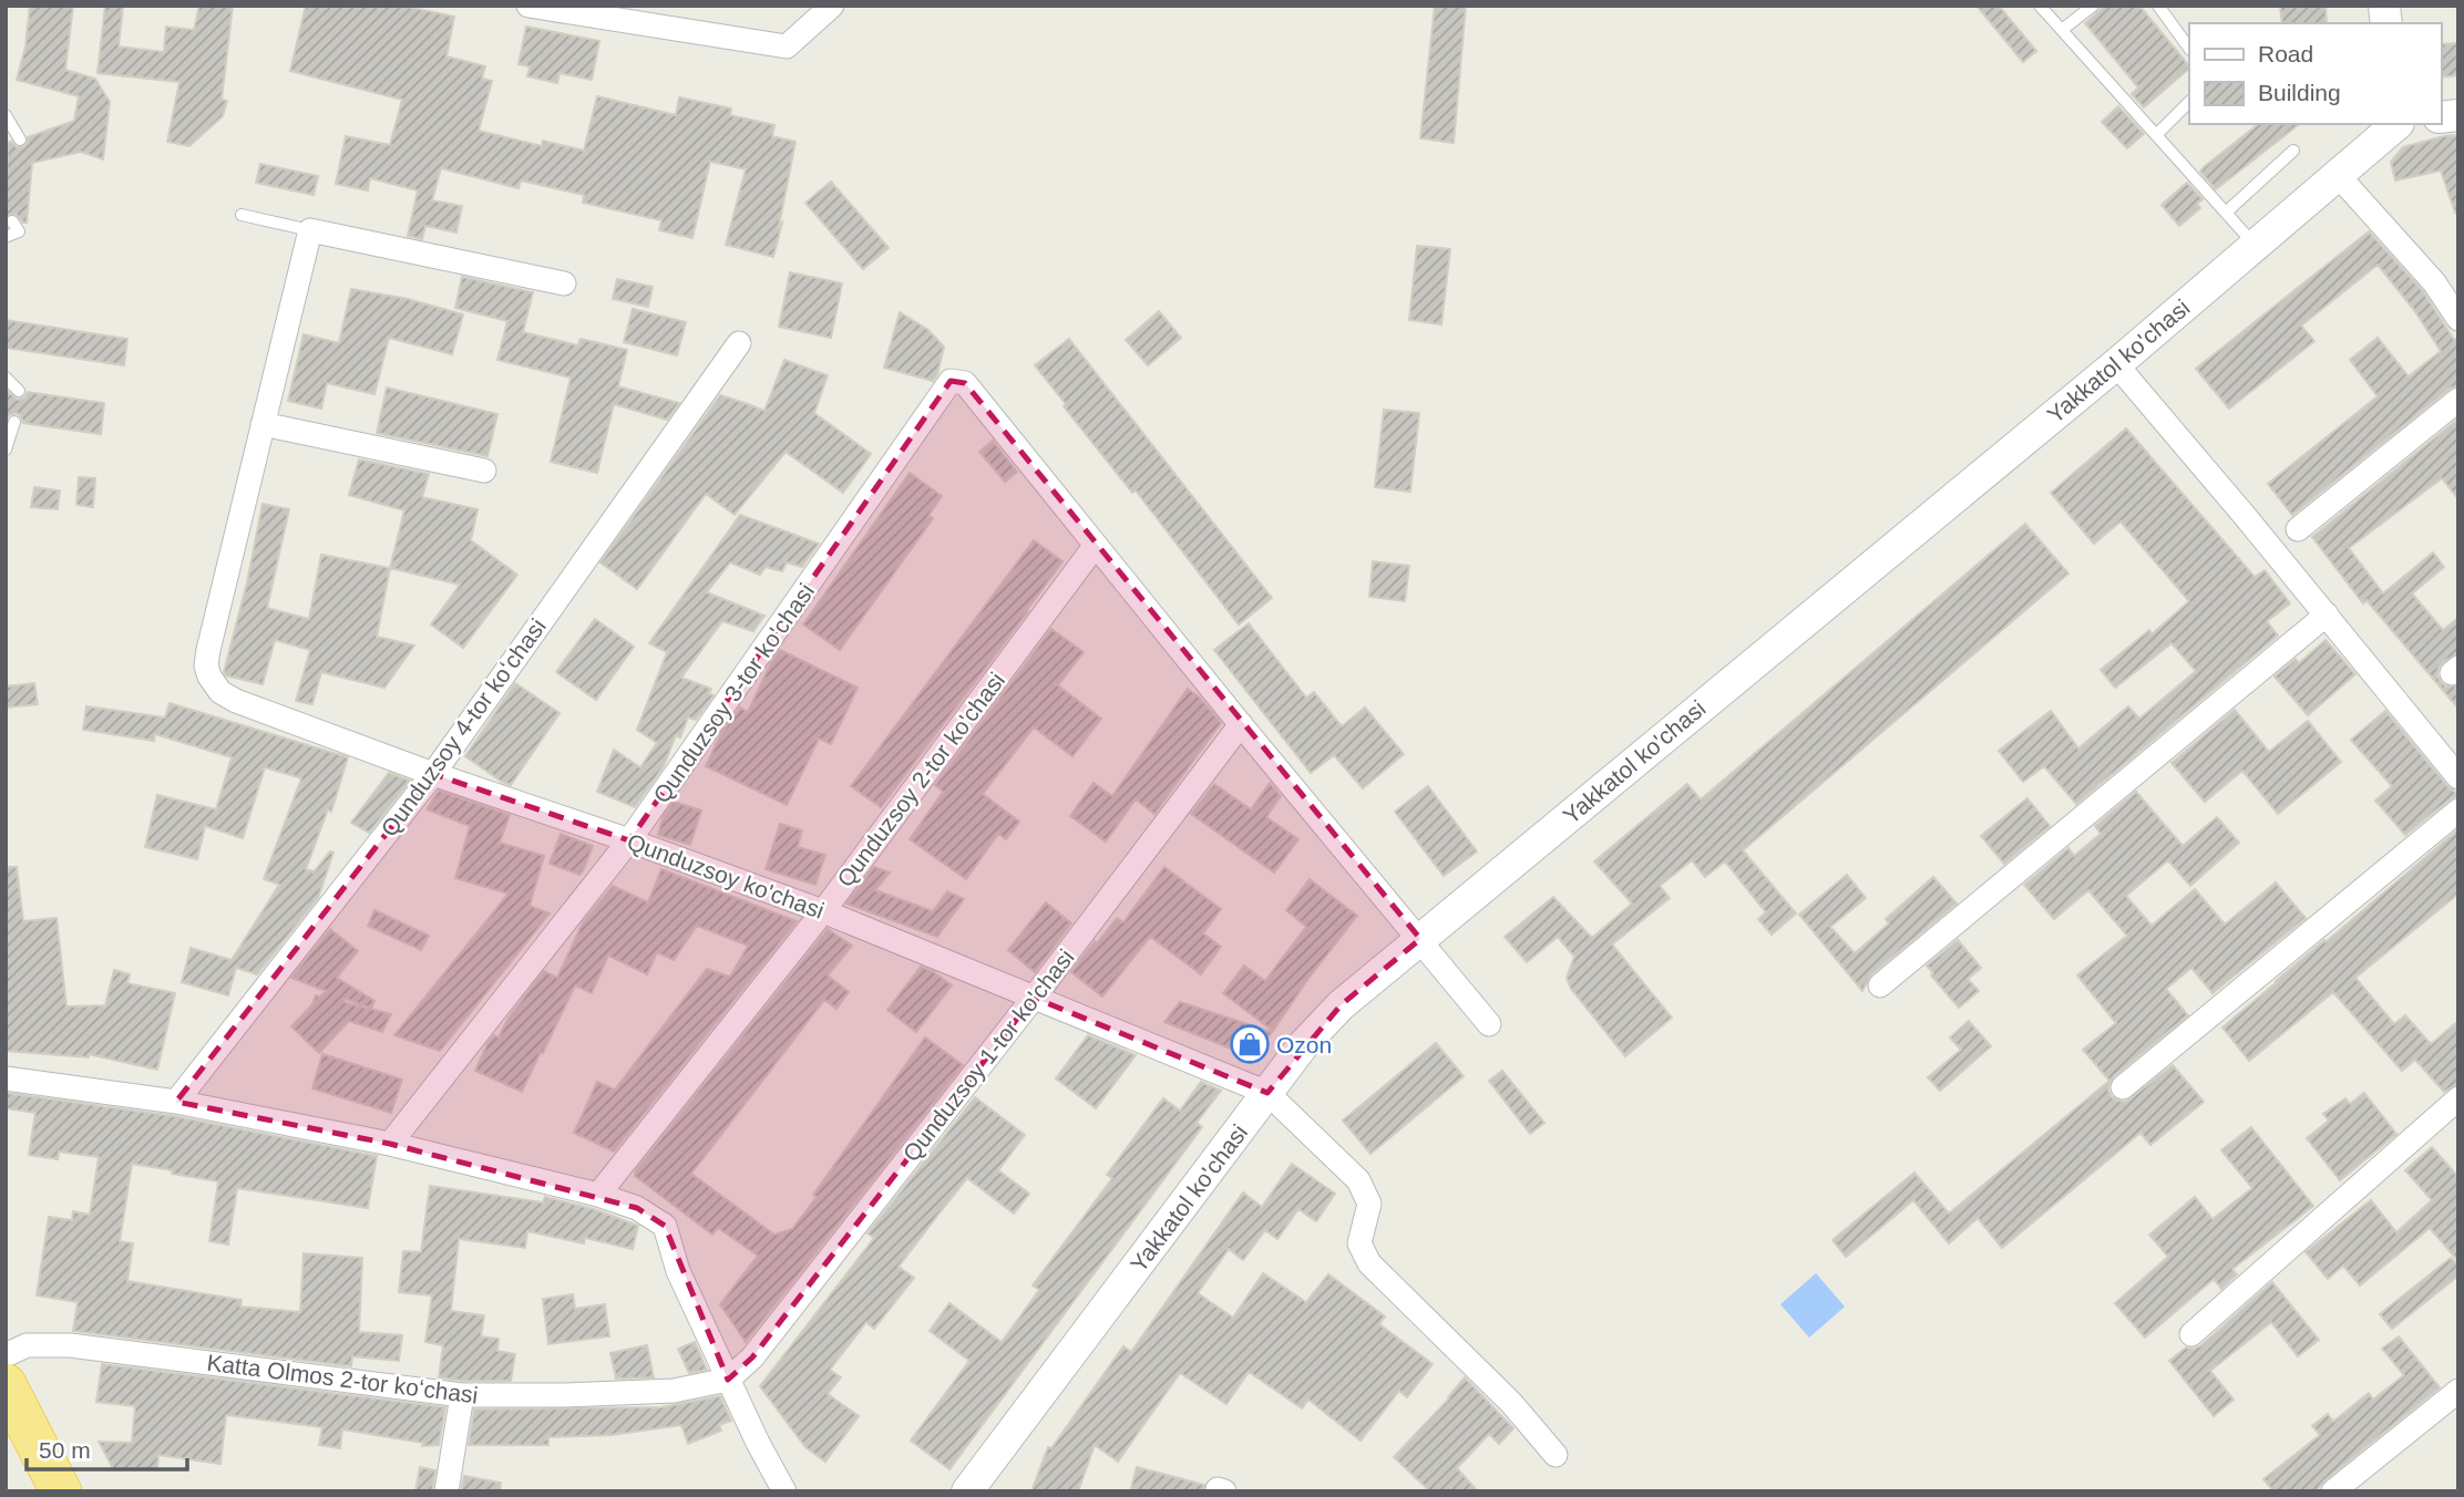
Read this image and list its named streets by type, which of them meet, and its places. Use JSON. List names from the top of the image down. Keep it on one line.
{"streets":{"street":["Yakkatol ko'chasi","Qunduzsoy 3-tor ko'chasi","Qunduzsoy 4-tor koʻchasi","Qunduzsoy 2-tor ko'chasi","Qunduzsoy ko'chasi","Qunduzsoy 1-tor ko'chasi","Katta Olmos 2-tor koʻchasi"]},"crossings":[["Yakkatol ko'chasi","Qunduzsoy ko'chasi"],["Qunduzsoy 3-tor ko'chasi","Qunduzsoy 2-tor ko'chasi"],["Qunduzsoy 3-tor ko'chasi","Qunduzsoy ko'chasi"],["Qunduzsoy 4-tor koʻchasi","Qunduzsoy ko'chasi"],["Qunduzsoy 2-tor ko'chasi","Qunduzsoy ko'chasi"],["Qunduzsoy ko'chasi","Qunduzsoy 1-tor ko'chasi"],["Qunduzsoy 1-tor ko'chasi","Katta Olmos 2-tor koʻchasi"]],"places":{"shop":["Ozon"]},"legend":["Road","Building"],"scale_bar":"50 m"}
